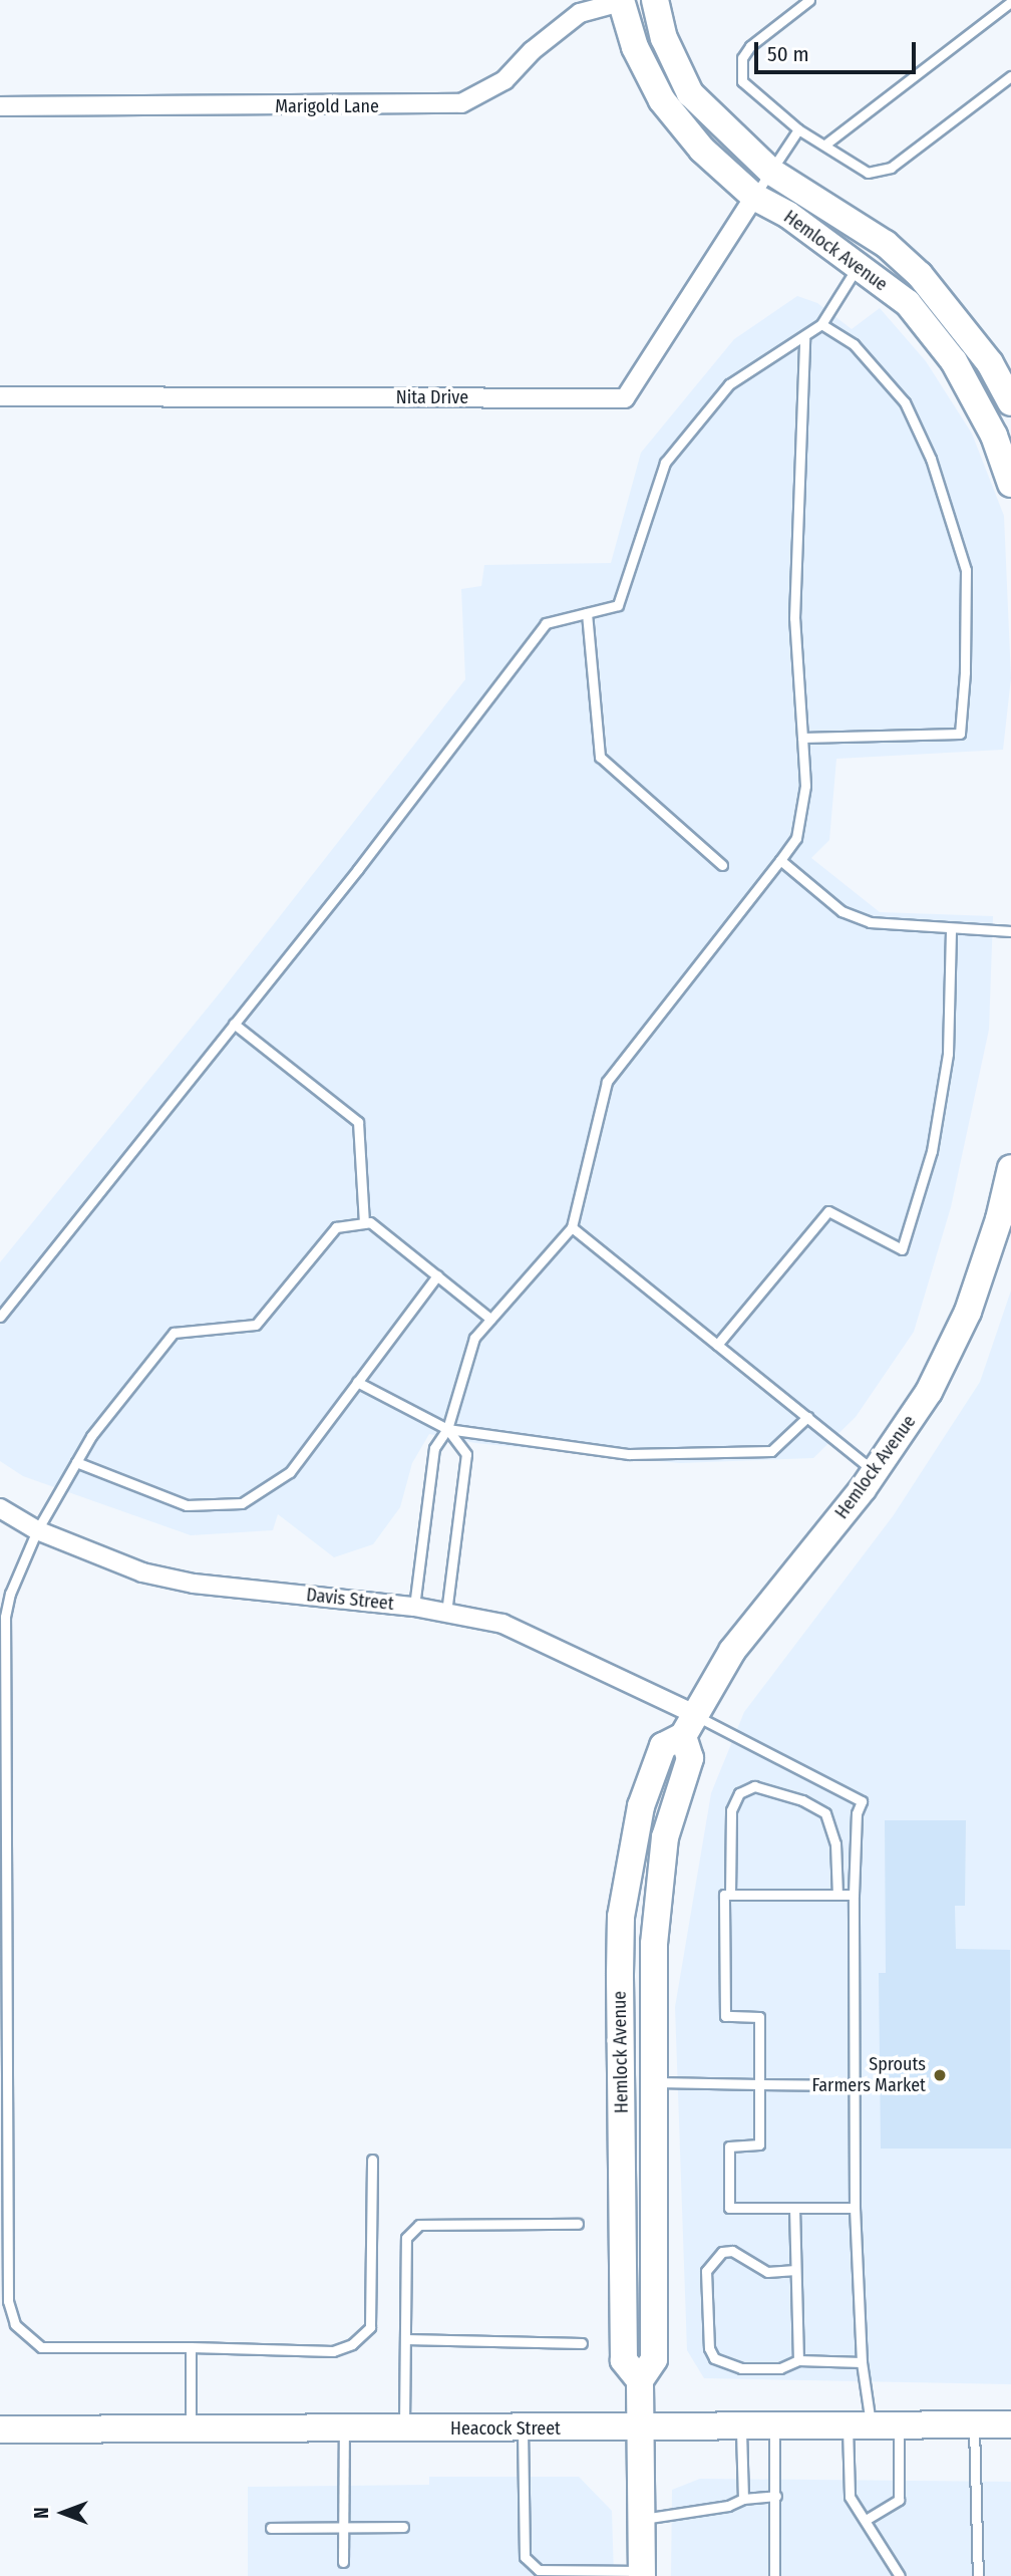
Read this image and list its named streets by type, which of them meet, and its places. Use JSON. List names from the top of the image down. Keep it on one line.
{"streets":{"street":["Marigold Lane","Hemlock Avenue","Nita Drive","Davis Street","Heacock Street"]},"crossings":[["Marigold Lane","Hemlock Avenue"],["Hemlock Avenue","Nita Drive"],["Hemlock Avenue","Davis Street"],["Hemlock Avenue","Heacock Street"]],"places":["Sprouts Farmers Market"],"scale_bar":"50 m","north":"left"}
